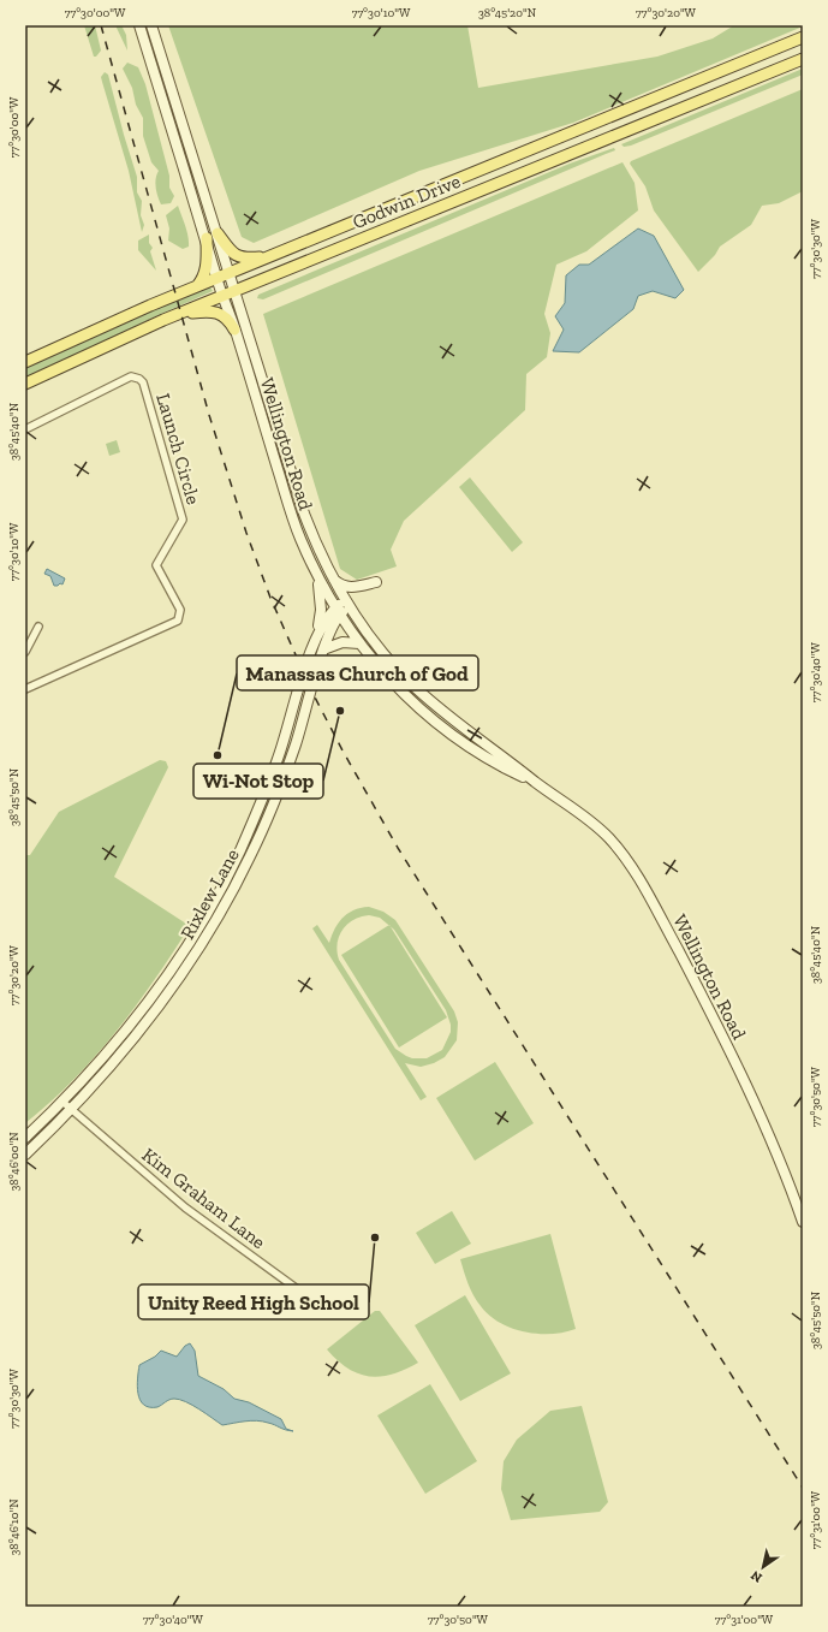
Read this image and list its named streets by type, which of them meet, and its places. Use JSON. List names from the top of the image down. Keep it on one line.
{"streets":{"main road":["Godwin Drive","Wellington Road","Rixlew Lane"],"street":["Launch Circle","Kim Graham Lane"]},"crossings":[["Godwin Drive","Wellington Road"],["Wellington Road","Rixlew Lane"],["Rixlew Lane","Kim Graham Lane"]],"places":["Wi-Not Stop","Manassas Church of God","Unity Reed High School"],"north":"bottom left","coordinates":["77°30'00\"W","77°30'10\"W","38°45'20\"N","77°30'20\"W","77°30'30\"W","38°45'40\"N","77°30'40\"W","38°45'50\"N","77°30'50\"W","38°46'00\"N","77°31'00\"W","38°46'10\"N"]}
